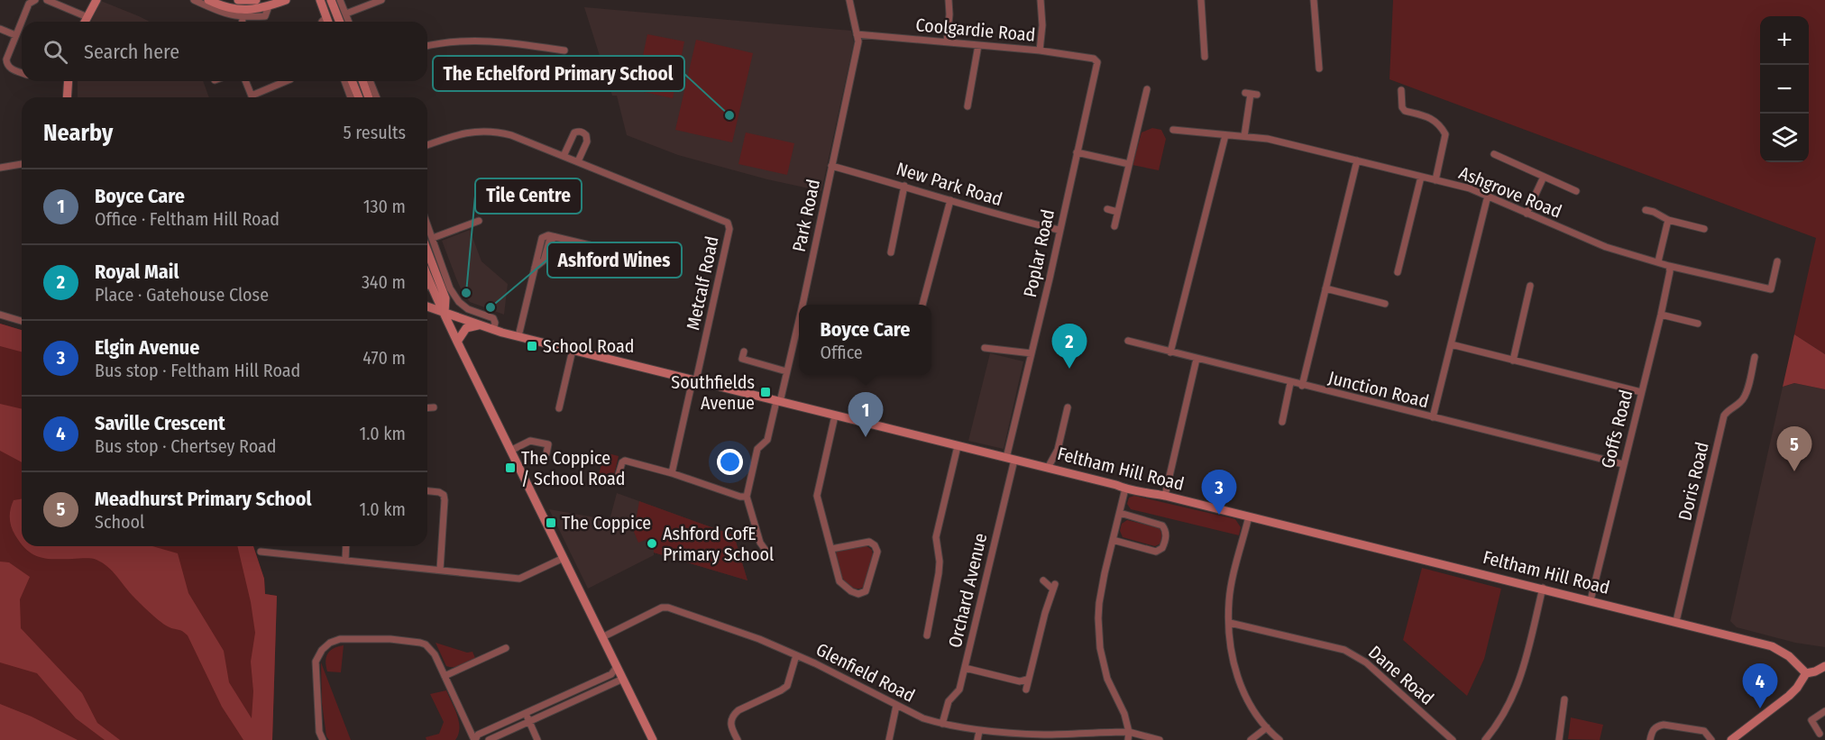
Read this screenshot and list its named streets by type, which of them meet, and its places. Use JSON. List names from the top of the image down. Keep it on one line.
{"streets":{"street":["Coolgardie Road","New Park Road","Ashgrove Road","Park Road","Poplar Road","Metcalf Road","Junction Road","Goffs Road","Feltham Hill Road","Doris Road","Orchard Avenue","Glenfield Road","Dane Road"]},"crossings":[["Coolgardie Road","Park Road"],["Coolgardie Road","Poplar Road"],["New Park Road","Park Road"],["New Park Road","Poplar Road"],["Ashgrove Road","Goffs Road"],["Park Road","Feltham Hill Road"],["Poplar Road","Feltham Hill Road"],["Poplar Road","Orchard Avenue"],["Metcalf Road","Feltham Hill Road"],["Junction Road","Goffs Road"],["Goffs Road","Feltham Hill Road"],["Feltham Hill Road","Doris Road"],["Feltham Hill Road","Orchard Avenue"],["Orchard Avenue","Glenfield Road"]],"places":{"other":["The Echelford Primary School","Tile Centre","Ashford Wines","Ashford CofE Primary School"],"transit":["School Road","Southfields Avenue","The Coppice / School Road","The Coppice"]},"page":{"map_buttons":["+","−"],"search":"Search here","heading":["Nearby","5 results"],"list":[{"mark":"1","name":"Boyce Care","note":"Office · Feltham Hill Road","value":"130 m"},{"mark":"2","name":"Royal Mail","note":"Place · Gatehouse Close","value":"340 m"},{"mark":"3","name":"Elgin Avenue","note":"Bus stop · Feltham Hill Road","value":"470 m"},{"mark":"4","name":"Saville Crescent","note":"Bus stop · Chertsey Road","value":"1.0 km"},{"mark":"5","name":"Meadhurst Primary School","note":"School","value":"1.0 km"}],"popup":["Boyce Care","Office"],"pins":["2","1","5","3","4"]}}
